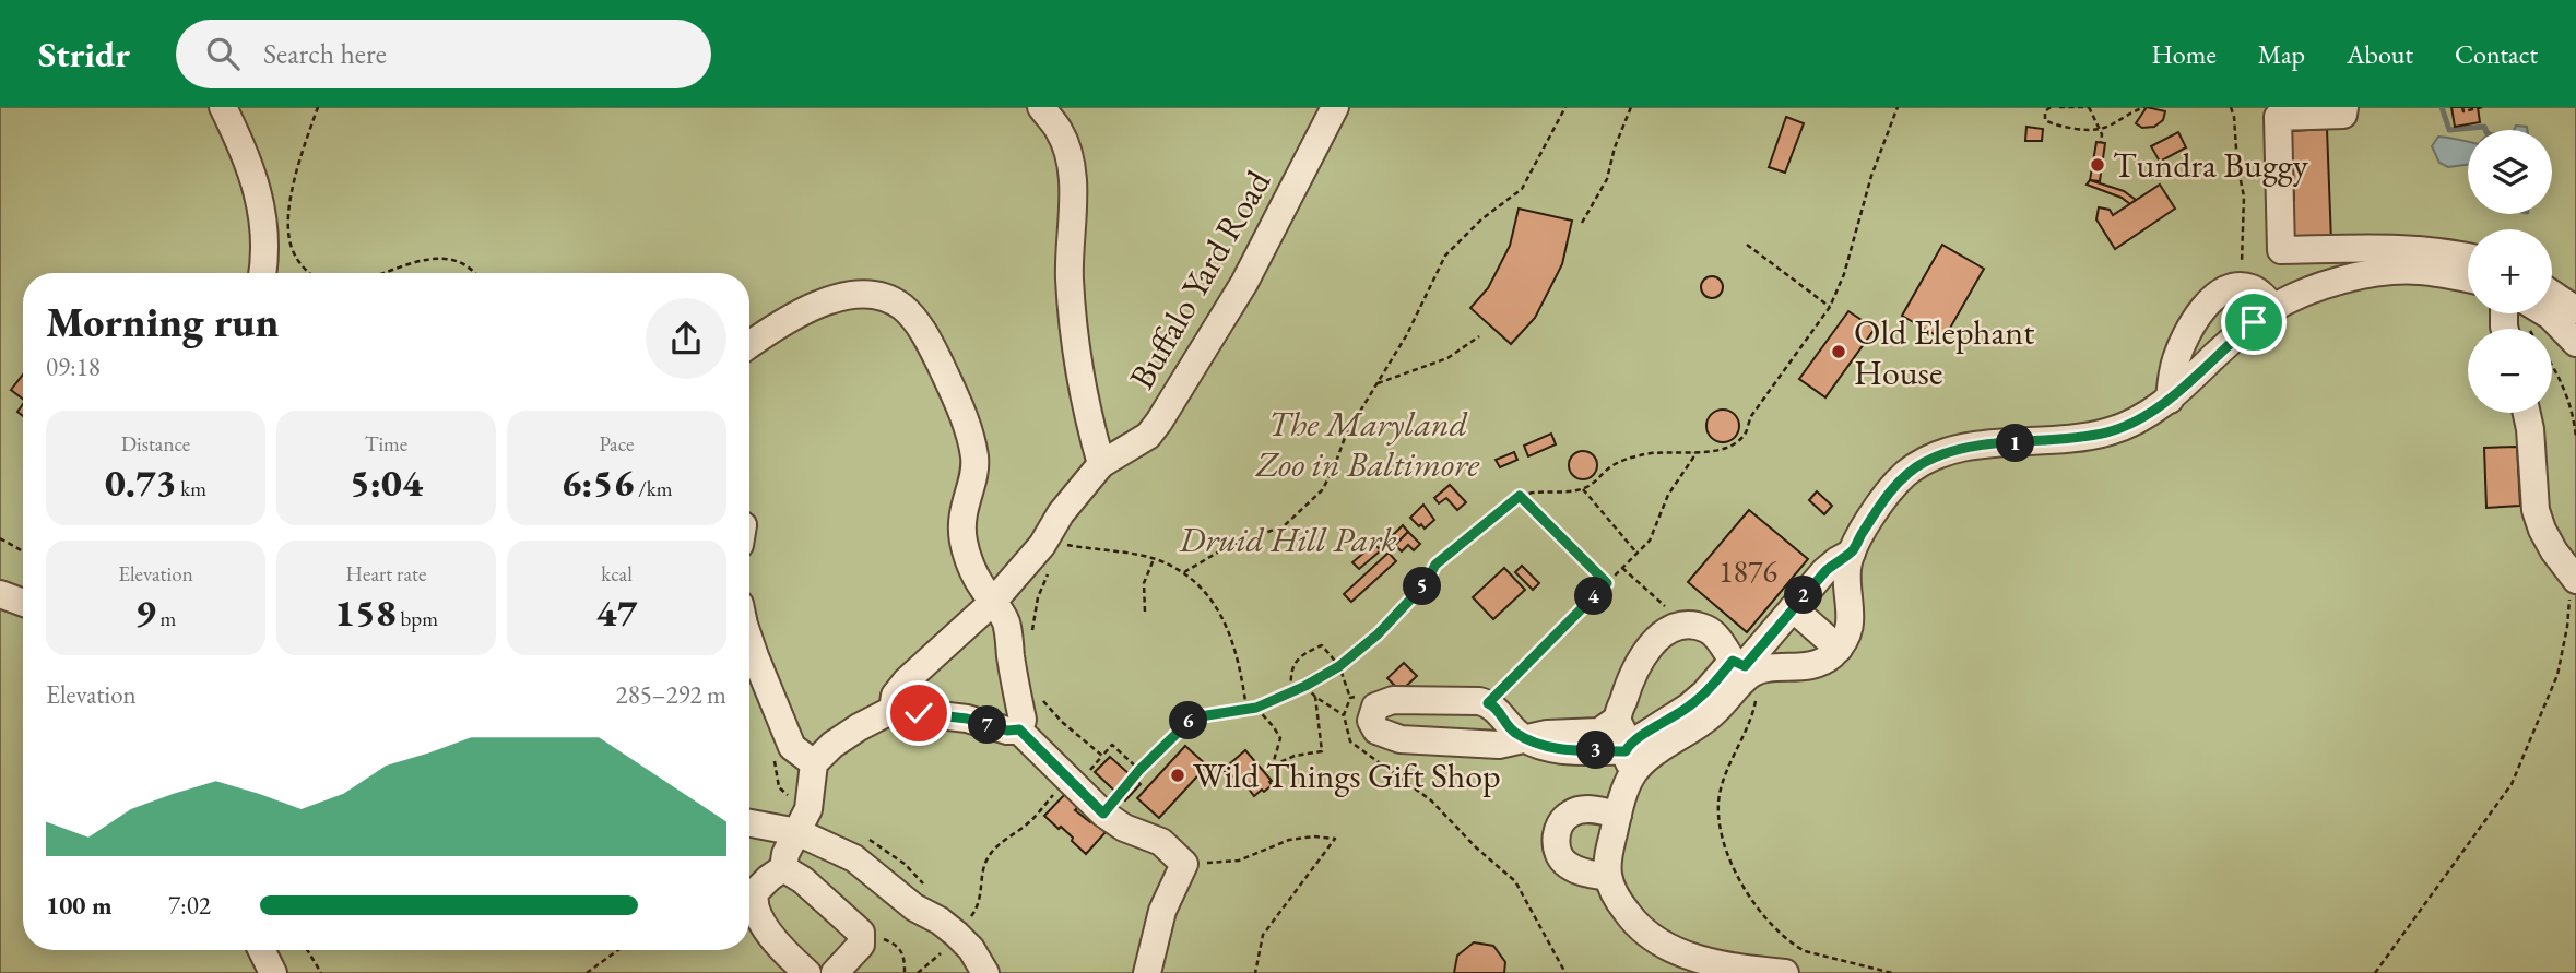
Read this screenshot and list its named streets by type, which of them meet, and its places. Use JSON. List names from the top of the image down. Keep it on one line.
{"streets":{"street":["Buffalo Yard Road"]},"parks":["The Maryland Zoo in Baltimore","Druid Hill Park"],"places":["Tundra Buggy","Old Elephant House","Wild Things Gift Shop"],"house_numbers":["1876"],"page":{"header":"Stridr","search":"Search here","nav":["Home","Map","About","Contact"],"map_buttons":["+","−"],"heading":["Morning run","09:18"],"stats":[["Distance","0.73 km"],["Time","5:04"],["Pace","6:56 /km"],["Elevation","9 m"],["Heart rate","158 bpm"],["kcal","47"]],"pins":["1","5","2","4","6","7","3"],"chart":["Elevation","285–292 m"],"list":[{"name":"100 m","note":"7:02"}]}}
